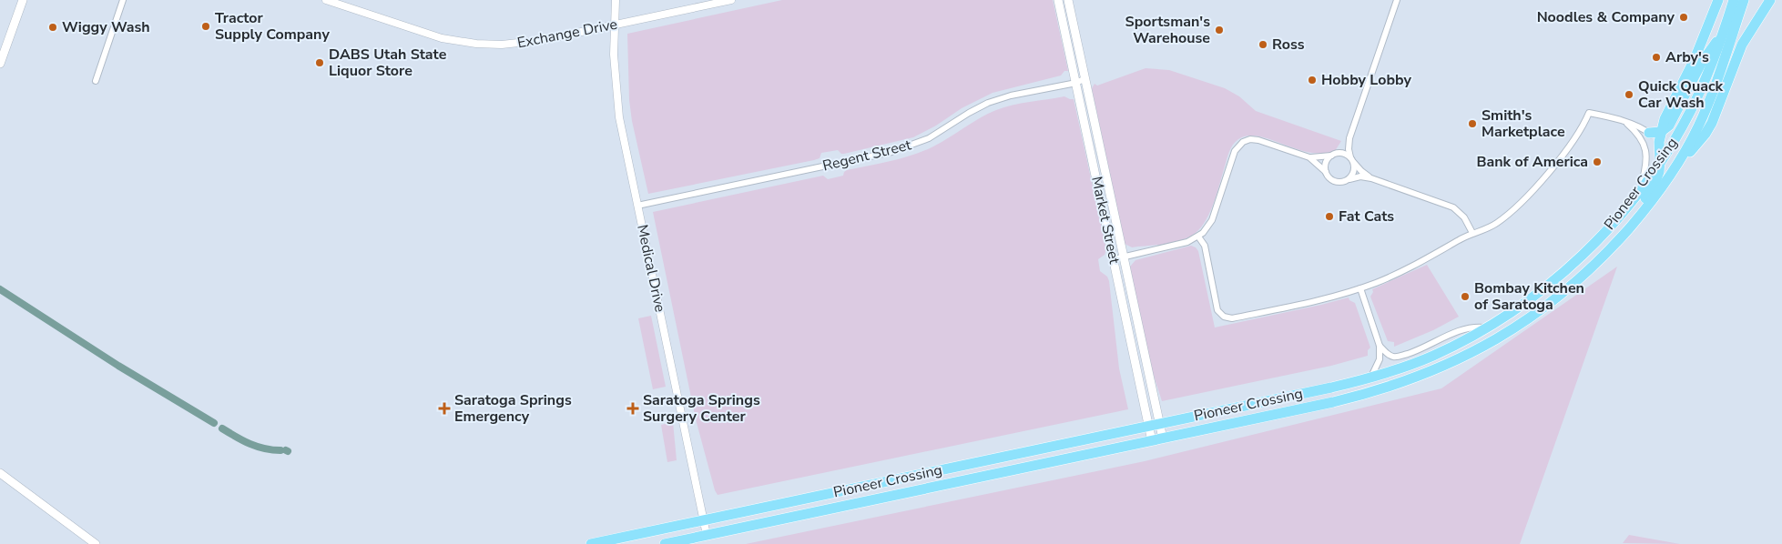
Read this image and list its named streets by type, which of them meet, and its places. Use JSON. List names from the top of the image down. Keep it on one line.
{"streets":{"highway":["Pioneer Crossing"],"main road":["Market Street"],"street":["Exchange Drive","Regent Street","Medical Drive"]},"crossings":[["Exchange Drive","Medical Drive"],["Regent Street","Market Street"],["Regent Street","Medical Drive"],["Pioneer Crossing","Market Street"],["Pioneer Crossing","Medical Drive"]],"places":{"other":["Noodles & Company","Tractor Supply Company","Wiggy Wash","Sportsman's Warehouse","Ross","Arby's","DABS Utah State Liquor Store","Hobby Lobby","Quick Quack Car Wash","Smith's Marketplace","Bank of America","Fat Cats","Bombay Kitchen of Saratoga"],"health":["Saratoga Springs Emergency","Saratoga Springs Surgery Center"]}}
